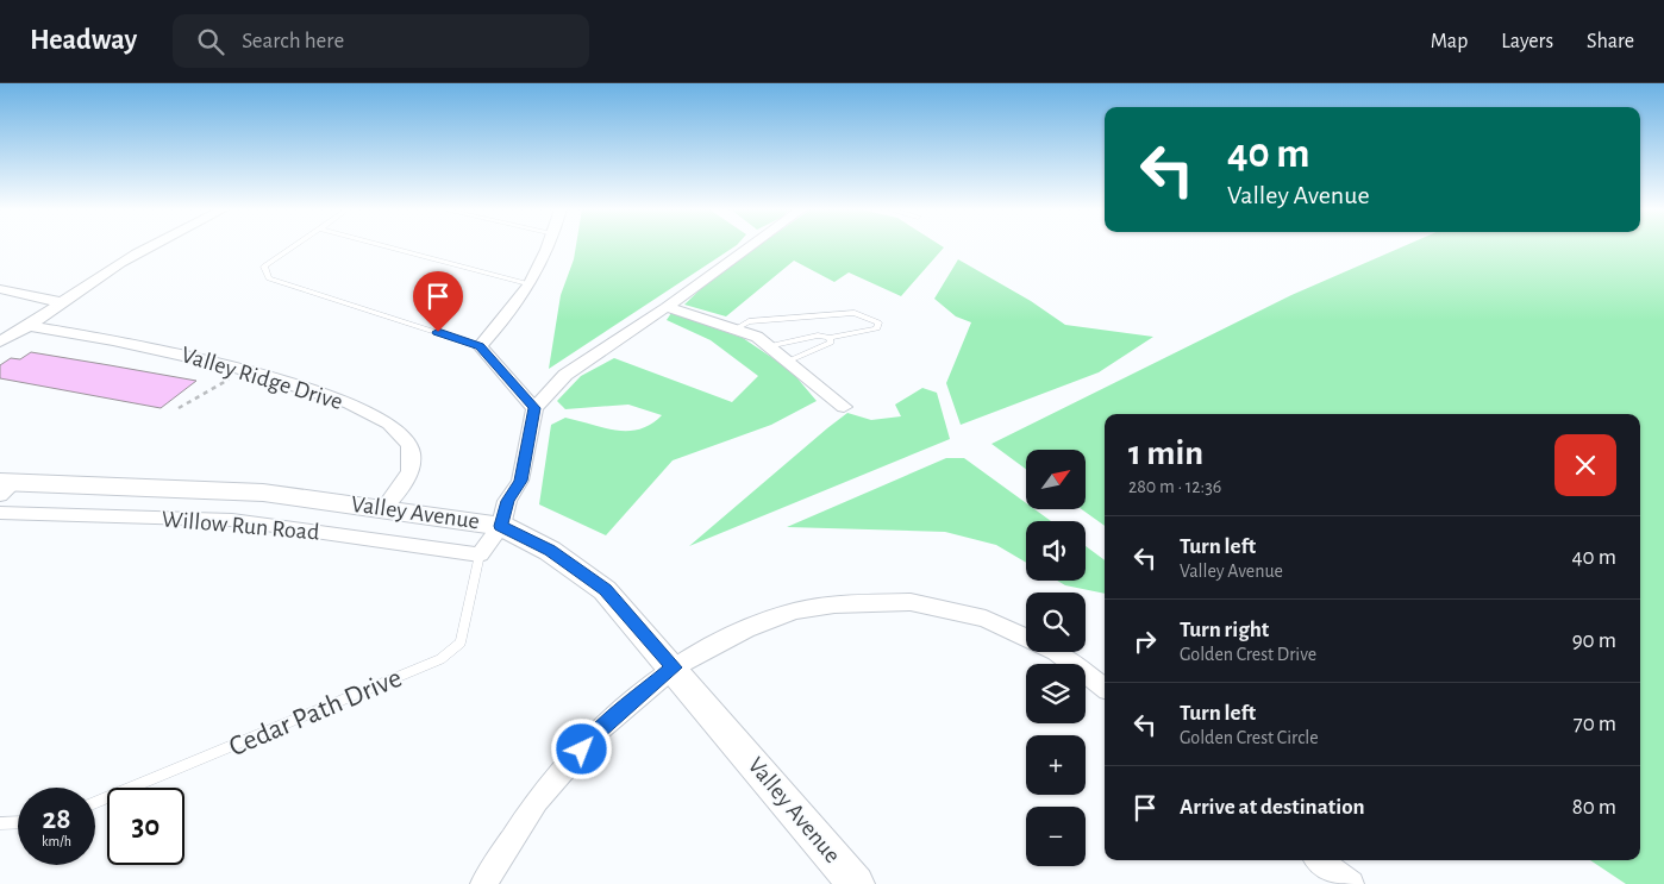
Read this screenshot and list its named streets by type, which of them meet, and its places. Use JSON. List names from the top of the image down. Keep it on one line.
{"streets":{"main road":["Valley Avenue"],"street":["Valley Ridge Drive","Willow Run Road"],"lane":["Cedar Path Drive"]},"crossings":[["Valley Ridge Drive","Valley Avenue"],["Willow Run Road","Cedar Path Drive"]],"north":"top right","page":{"header":"Headway","search":"Search here","nav":["Map","Layers","Share"],"turn":["40 m","Valley Avenue"],"heading":["1 min","280 m · 12:36"],"map_buttons":["+","−"],"list":[{"name":"Turn left","note":"Valley Avenue","value":"40 m"},{"name":"Turn right","note":"Golden Crest Drive","value":"90 m"},{"name":"Turn left","note":"Golden Crest Circle","value":"70 m"},{"name":"Arrive at destination","value":"80 m"}],"speed":"28 km/h","limit":"30"}}
